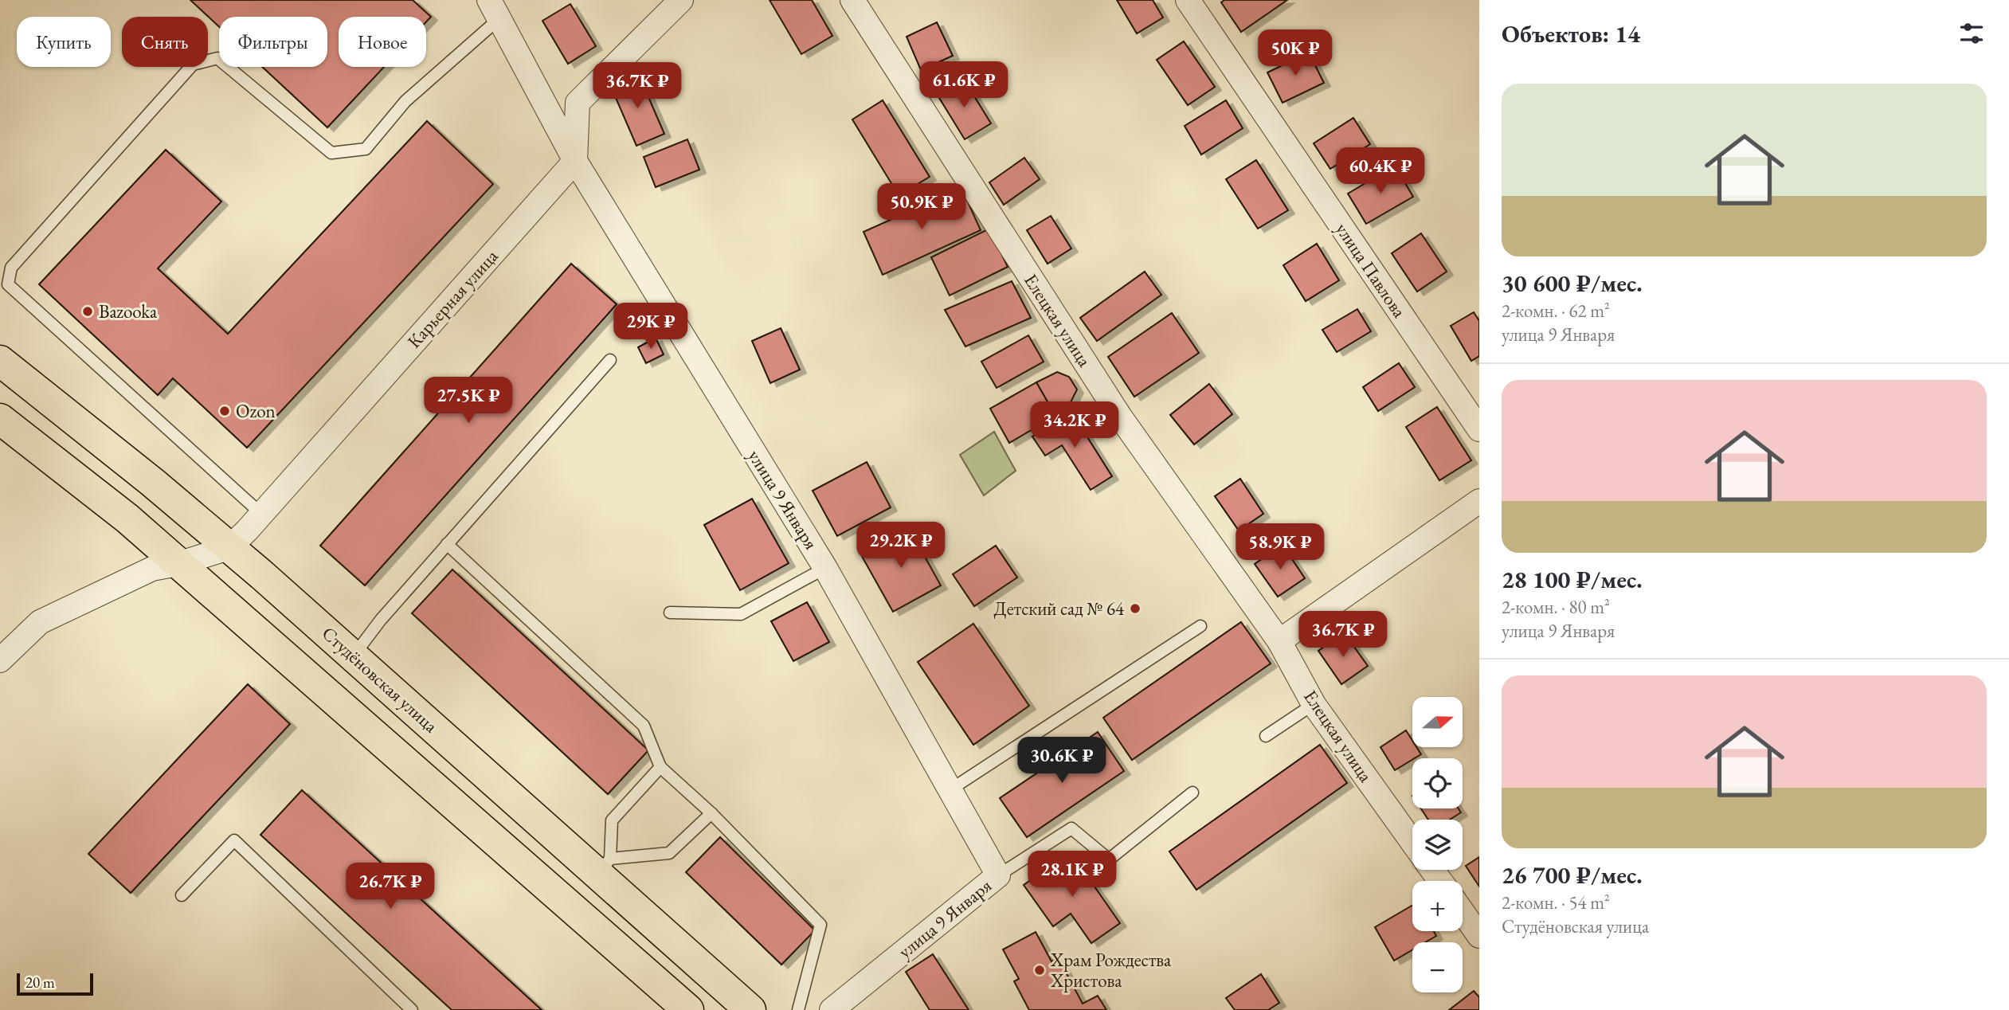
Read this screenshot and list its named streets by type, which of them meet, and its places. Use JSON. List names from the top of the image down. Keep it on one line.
{"streets":{"main road":["Студёновская улица"],"street":["улица Павлова","Карьерная улица","Елецкая улица","улица 9 Января"]},"crossings":[["Карьерная улица","улица 9 Января"],["Карьерная улица","Студёновская улица"]],"places":["Bazooka","Ozon","Детский сад № 64","Храм Рождества Христова"],"scale_bar":"20 m","north":"right","page":{"heading":"Объектов: 14","chip":["Купить","Снять","Фильтры","Новое"],"price":["50K ₽","61.6K ₽","36.7K ₽","60.4K ₽","50.9K ₽","29K ₽","27.5K ₽","34.2K ₽","29.2K ₽","58.9K ₽","36.7K ₽","30.6K ₽","28.1K ₽","26.7K ₽"],"list":[{"name":"30 600 ₽/мес.","note":"2-комн. · 62 m² · улица 9 Января"},{"name":"28 100 ₽/мес.","note":"2-комн. · 80 m² · улица 9 Января"},{"name":"26 700 ₽/мес.","note":"2-комн. · 54 m² · Студёновская улица"}],"map_buttons":["+","−"],"scale":"20 m"}}
